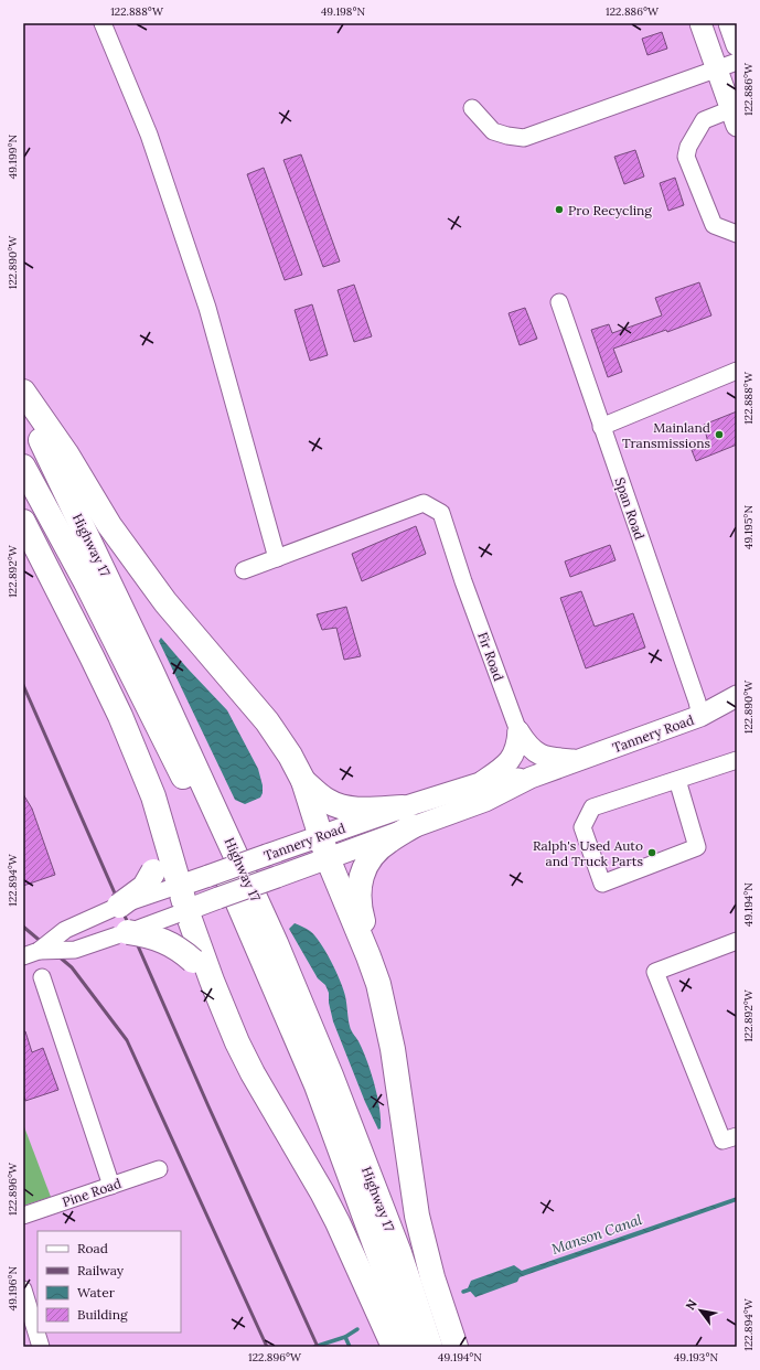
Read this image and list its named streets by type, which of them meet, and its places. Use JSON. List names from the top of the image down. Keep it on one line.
{"streets":{"highway":["Highway 17"],"main road":["Tannery Road"],"street":["Span Road","Fir Road","Pine Road"]},"crossings":[["Span Road","Tannery Road"]],"water":["Manson Canal"],"places":["Pro Recycling","Mainland Transmissions","Ralph's Used Auto and Truck Parts"],"legend":["Road","Railway","Water","Building"],"north":"top left","coordinates":["122.888°W","49.198°N","122.886°W","49.199°N","122.890°W","49.195°N","122.892°W","122.894°W","49.194°N","122.896°W","49.196°N","49.193°N"]}
